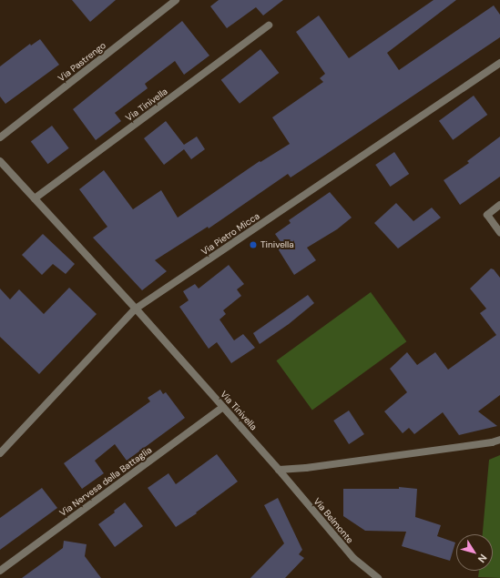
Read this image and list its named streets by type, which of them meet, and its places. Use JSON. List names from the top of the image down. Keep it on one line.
{"streets":{"street":["Via Pastrengo","Via Tinivella","Via Pietro Micca","Via Nervesa della Battaglia","Via Belmonte"]},"crossings":[["Via Tinivella","Via Pietro Micca"],["Via Tinivella","Via Nervesa della Battaglia"],["Via Tinivella","Via Belmonte"]],"places":["Tinivella"],"north":"bottom right"}
